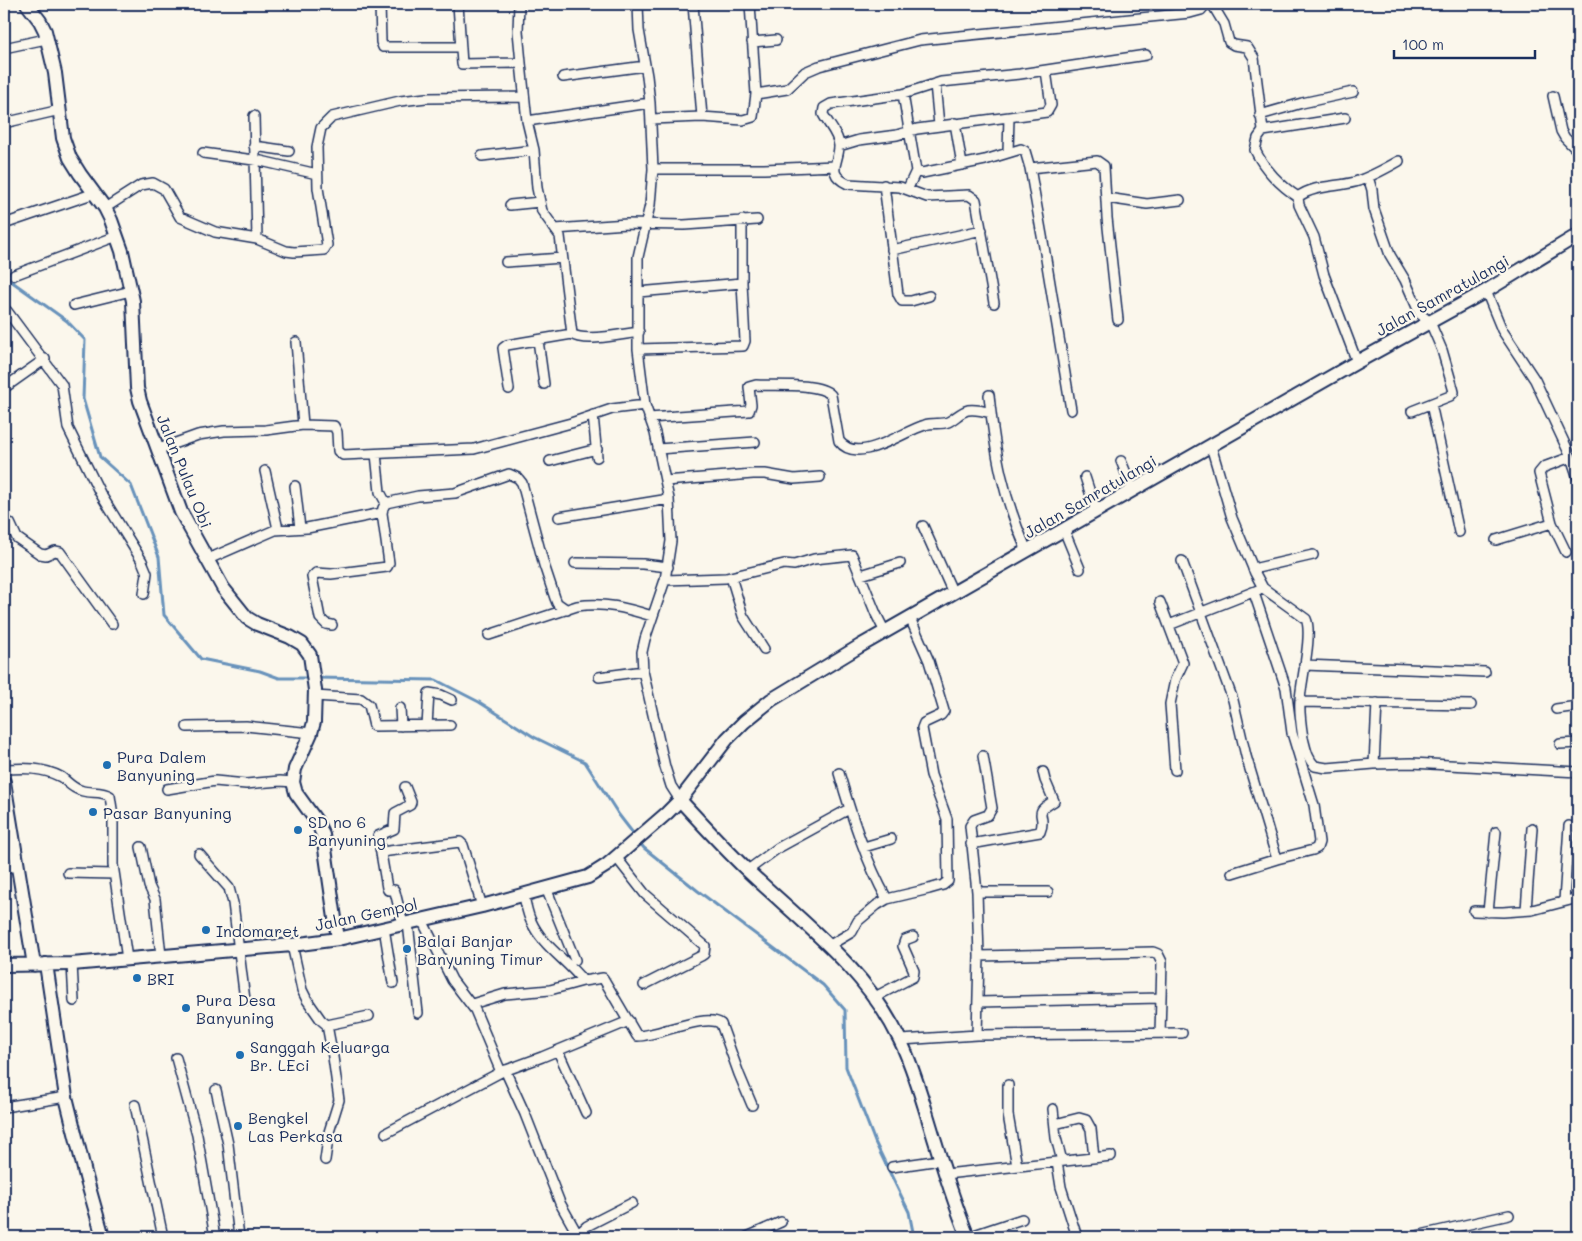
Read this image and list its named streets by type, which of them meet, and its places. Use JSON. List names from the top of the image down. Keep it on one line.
{"streets":{"street":["Jalan Samratulangi","Jalan Pulau Obi","Jalan Gempol"]},"crossings":[["Jalan Samratulangi","Jalan Gempol"]],"places":["Pura Dalem Banyuning","Pasar Banyuning","SD no 6 Banyuning","Indomaret","Balai Banjar Banyuning Timur","BRI","Pura Desa Banyuning","Sanggah Keluarga Br. LEci","Bengkel Las Perkasa"],"scale_bar":"100 m"}
